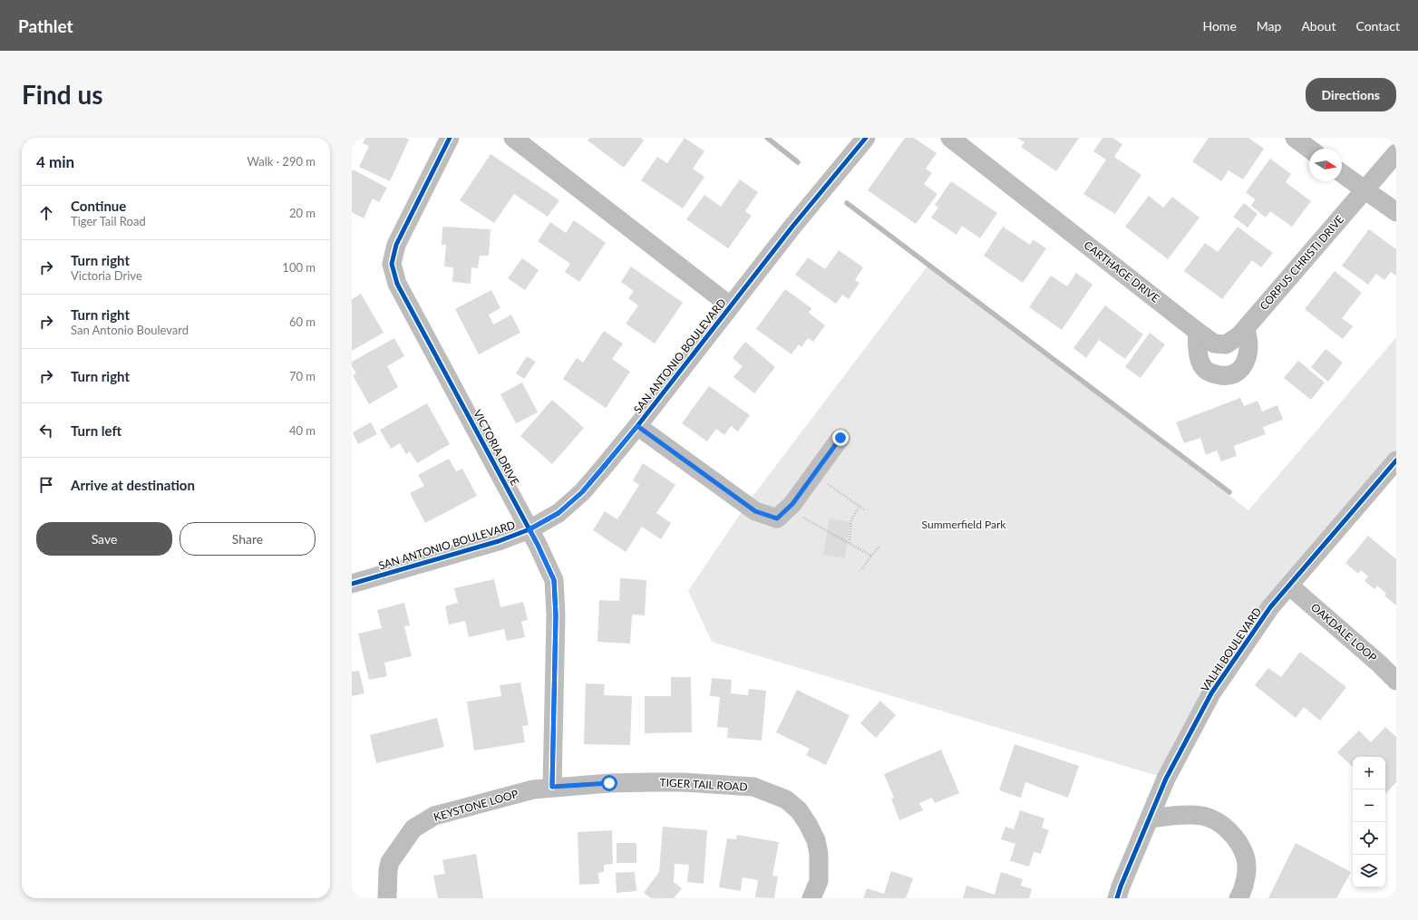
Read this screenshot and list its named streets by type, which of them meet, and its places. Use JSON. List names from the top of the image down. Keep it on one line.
{"streets":{"street":["CORPUS CHRISTI DRIVE","CARTHAGE DRIVE","SAN ANTONIO BOULEVARD","VICTORIA DRIVE","OAKDALE LOOP","VALHI BOULEVARD","TIGER TAIL ROAD","KEYSTONE LOOP"]},"crossings":[["CORPUS CHRISTI DRIVE","CARTHAGE DRIVE"],["SAN ANTONIO BOULEVARD","VICTORIA DRIVE"],["VICTORIA DRIVE","TIGER TAIL ROAD"],["VICTORIA DRIVE","KEYSTONE LOOP"],["OAKDALE LOOP","VALHI BOULEVARD"],["TIGER TAIL ROAD","KEYSTONE LOOP"]],"parks":["Summerfield Park"],"north":"right","page":{"header":"Pathlet","nav":["Home","Map","About","Contact"],"buttons":["Directions",["Save","Share"]],"title":"Find us","heading":["4 min","Walk · 290 m"],"list":[["Continue","Tiger Tail Road","20 m"],["Turn right","Victoria Drive","100 m"],["Turn right","San Antonio Boulevard","60 m"],["Turn right","70 m"],["Turn left","40 m"],"Arrive at destination"],"map_buttons":["+","−"]}}
